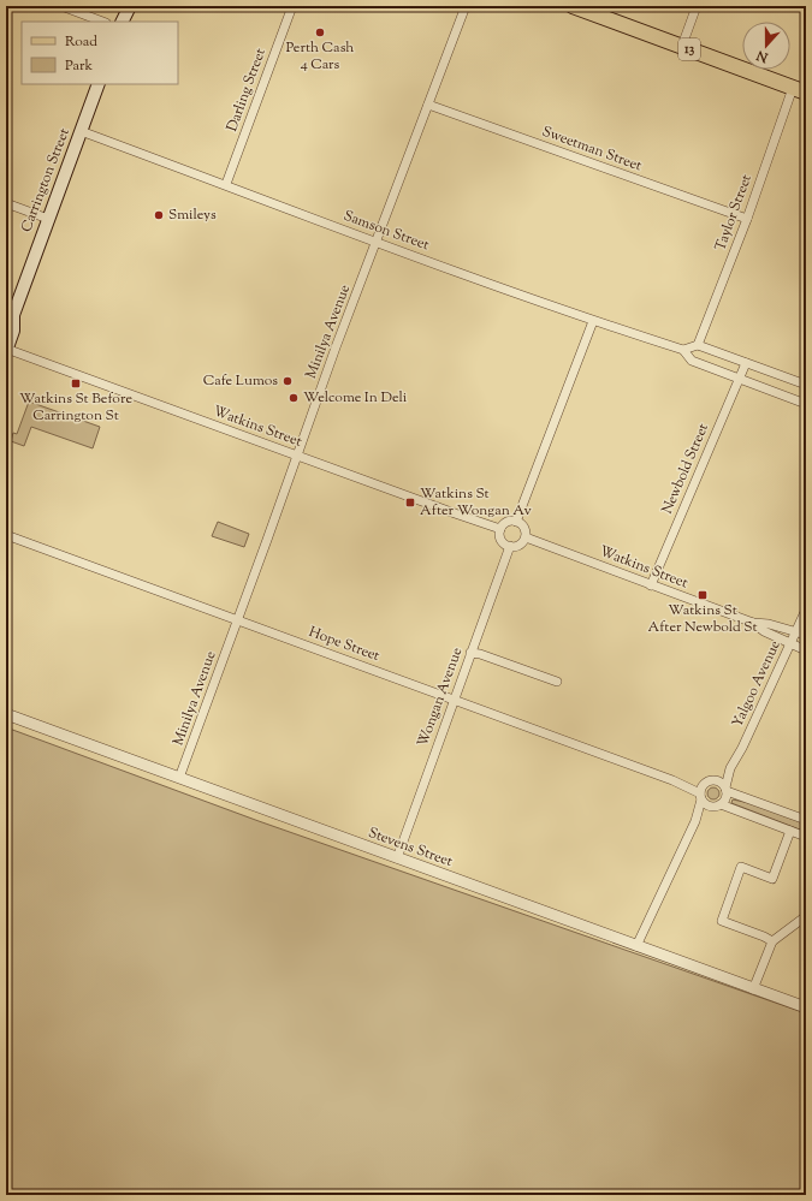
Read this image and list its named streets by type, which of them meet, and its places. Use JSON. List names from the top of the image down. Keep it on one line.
{"streets":{"main road":["13","Carrington Street"],"street":["Darling Street","Sweetman Street","Taylor Street","Samson Street","Minilya Avenue","Watkins Street","Newbold Street","Hope Street","Yalgoo Avenue","Wongan Avenue","Stevens Street"]},"crossings":[["13","Taylor Street"],["Darling Street","Samson Street"],["Sweetman Street","Taylor Street"],["Sweetman Street","Minilya Avenue"],["Carrington Street","Samson Street"],["Carrington Street","Watkins Street"],["Samson Street","Minilya Avenue"],["Samson Street","Newbold Street"],["Minilya Avenue","Watkins Street"],["Minilya Avenue","Hope Street"],["Minilya Avenue","Stevens Street"],["Watkins Street","Newbold Street"],["Watkins Street","Yalgoo Avenue"],["Watkins Street","Wongan Avenue"],["Hope Street","Yalgoo Avenue"],["Hope Street","Wongan Avenue"],["Wongan Avenue","Stevens Street"]],"places":{"other":["Perth Cash 4 Cars","Smileys","Cafe Lumos","Welcome In Deli"],"transit":["Watkins St Before Carrington St","Watkins St After Wongan Av","Watkins St After Newbold St"]},"legend":["Road","Park"],"north":"bottom"}
